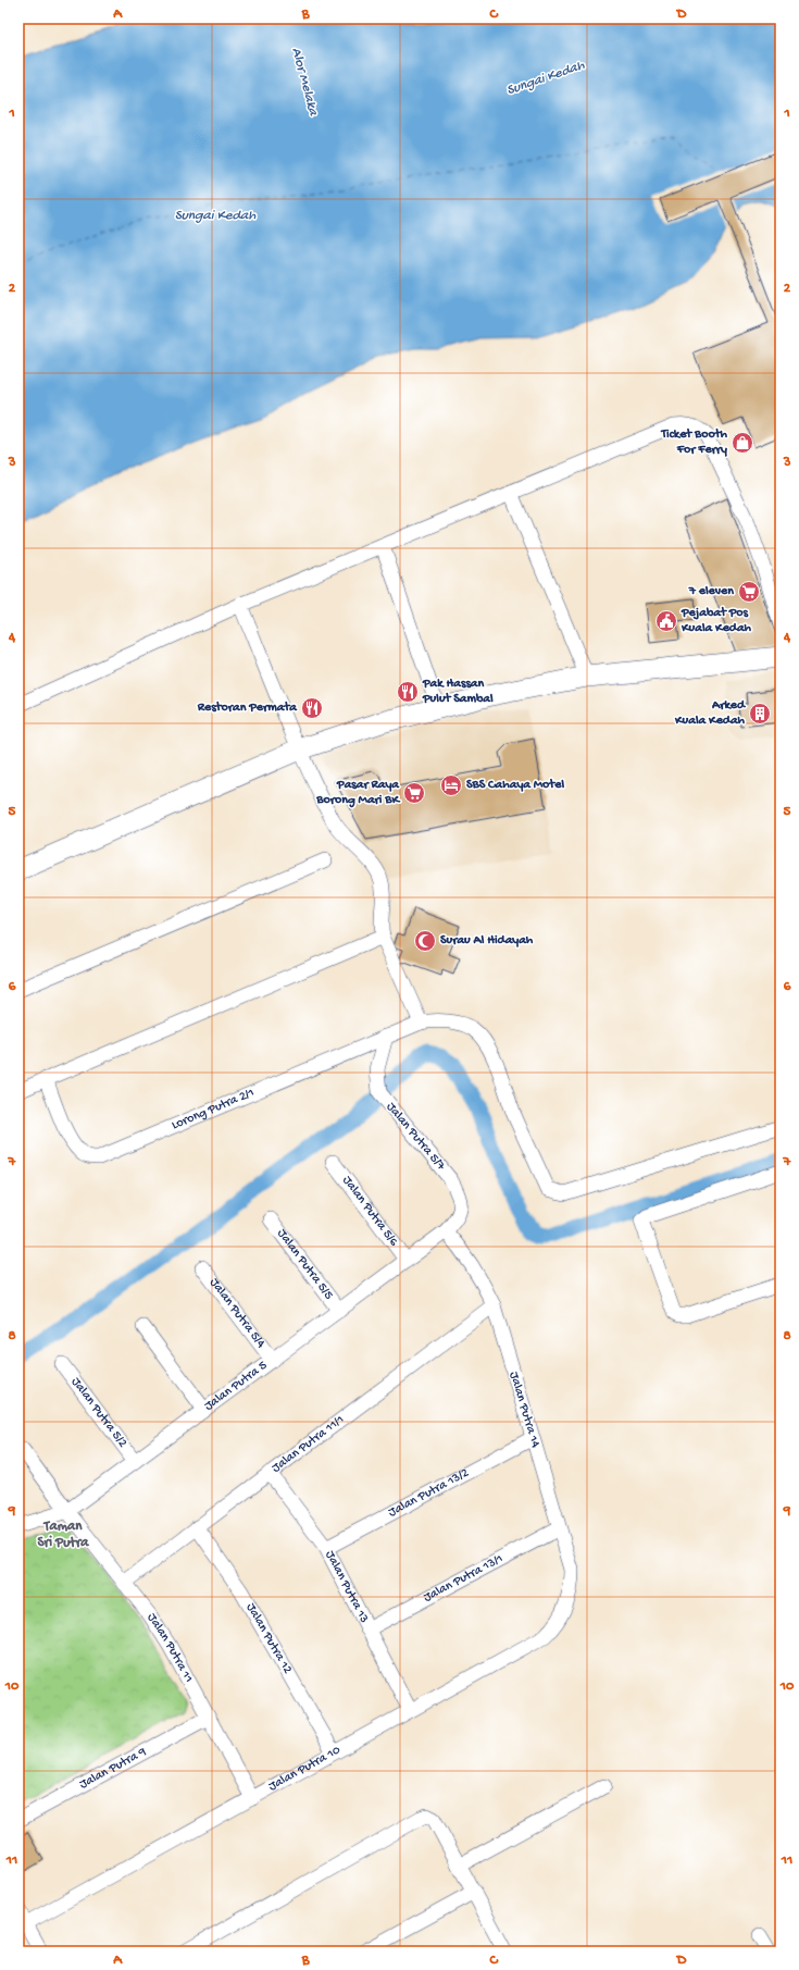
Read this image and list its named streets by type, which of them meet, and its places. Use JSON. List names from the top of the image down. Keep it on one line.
{"streets":{"street":["Lorong Putra 2/1","Jalan Putra 5/7","Jalan Putra 5/6","Jalan Putra 5/5","Jalan Putra 5/4","Jalan Putra 5","Jalan Putra 14","Jalan Putra 5/2","Jalan Putra 11/1","Jalan Putra 13/2","Jalan Putra 13/1","Jalan Putra 13","Jalan Putra 12","Jalan Putra 11","Jalan Putra 9","Jalan Putra 10"]},"crossings":[["Lorong Putra 2/1","Jalan Putra 5/7"],["Jalan Putra 5/7","Jalan Putra 5"],["Jalan Putra 5/7","Jalan Putra 14"],["Jalan Putra 5/6","Jalan Putra 5"],["Jalan Putra 5/5","Jalan Putra 5"],["Jalan Putra 5/4","Jalan Putra 5"],["Jalan Putra 5","Jalan Putra 14"],["Jalan Putra 5","Jalan Putra 5/2"],["Jalan Putra 5","Jalan Putra 11"],["Jalan Putra 14","Jalan Putra 11/1"],["Jalan Putra 14","Jalan Putra 13/2"],["Jalan Putra 14","Jalan Putra 13/1"],["Jalan Putra 14","Jalan Putra 10"],["Jalan Putra 11/1","Jalan Putra 13"],["Jalan Putra 11/1","Jalan Putra 12"],["Jalan Putra 11/1","Jalan Putra 11"],["Jalan Putra 13/2","Jalan Putra 13"],["Jalan Putra 13/1","Jalan Putra 13"],["Jalan Putra 13","Jalan Putra 10"],["Jalan Putra 12","Jalan Putra 10"],["Jalan Putra 11","Jalan Putra 9"],["Jalan Putra 11","Jalan Putra 10"]],"districts":["Taman Sri Putra"],"water":["Sungai Kedah","Alor Melaka"],"places":{"shop":["Ticket Booth For Ferry"],"supermarket":["7 eleven","Pasar Raya Borong Mari BK"],"public building":["Pejabat Pos Kuala Kedah"],"restaurant":["Pak Hassan Pulut Sambal","Restoran Permata"],"building":["Arked Kuala Kedah"],"hotel":["SBS Cahaya Motel"],"mosque":["Surau Al Hidayah"]},"grid":{"columns":["A","B","C","D"],"rows":["1","2","3","4","5","6","7","8","9","10","11"]}}
